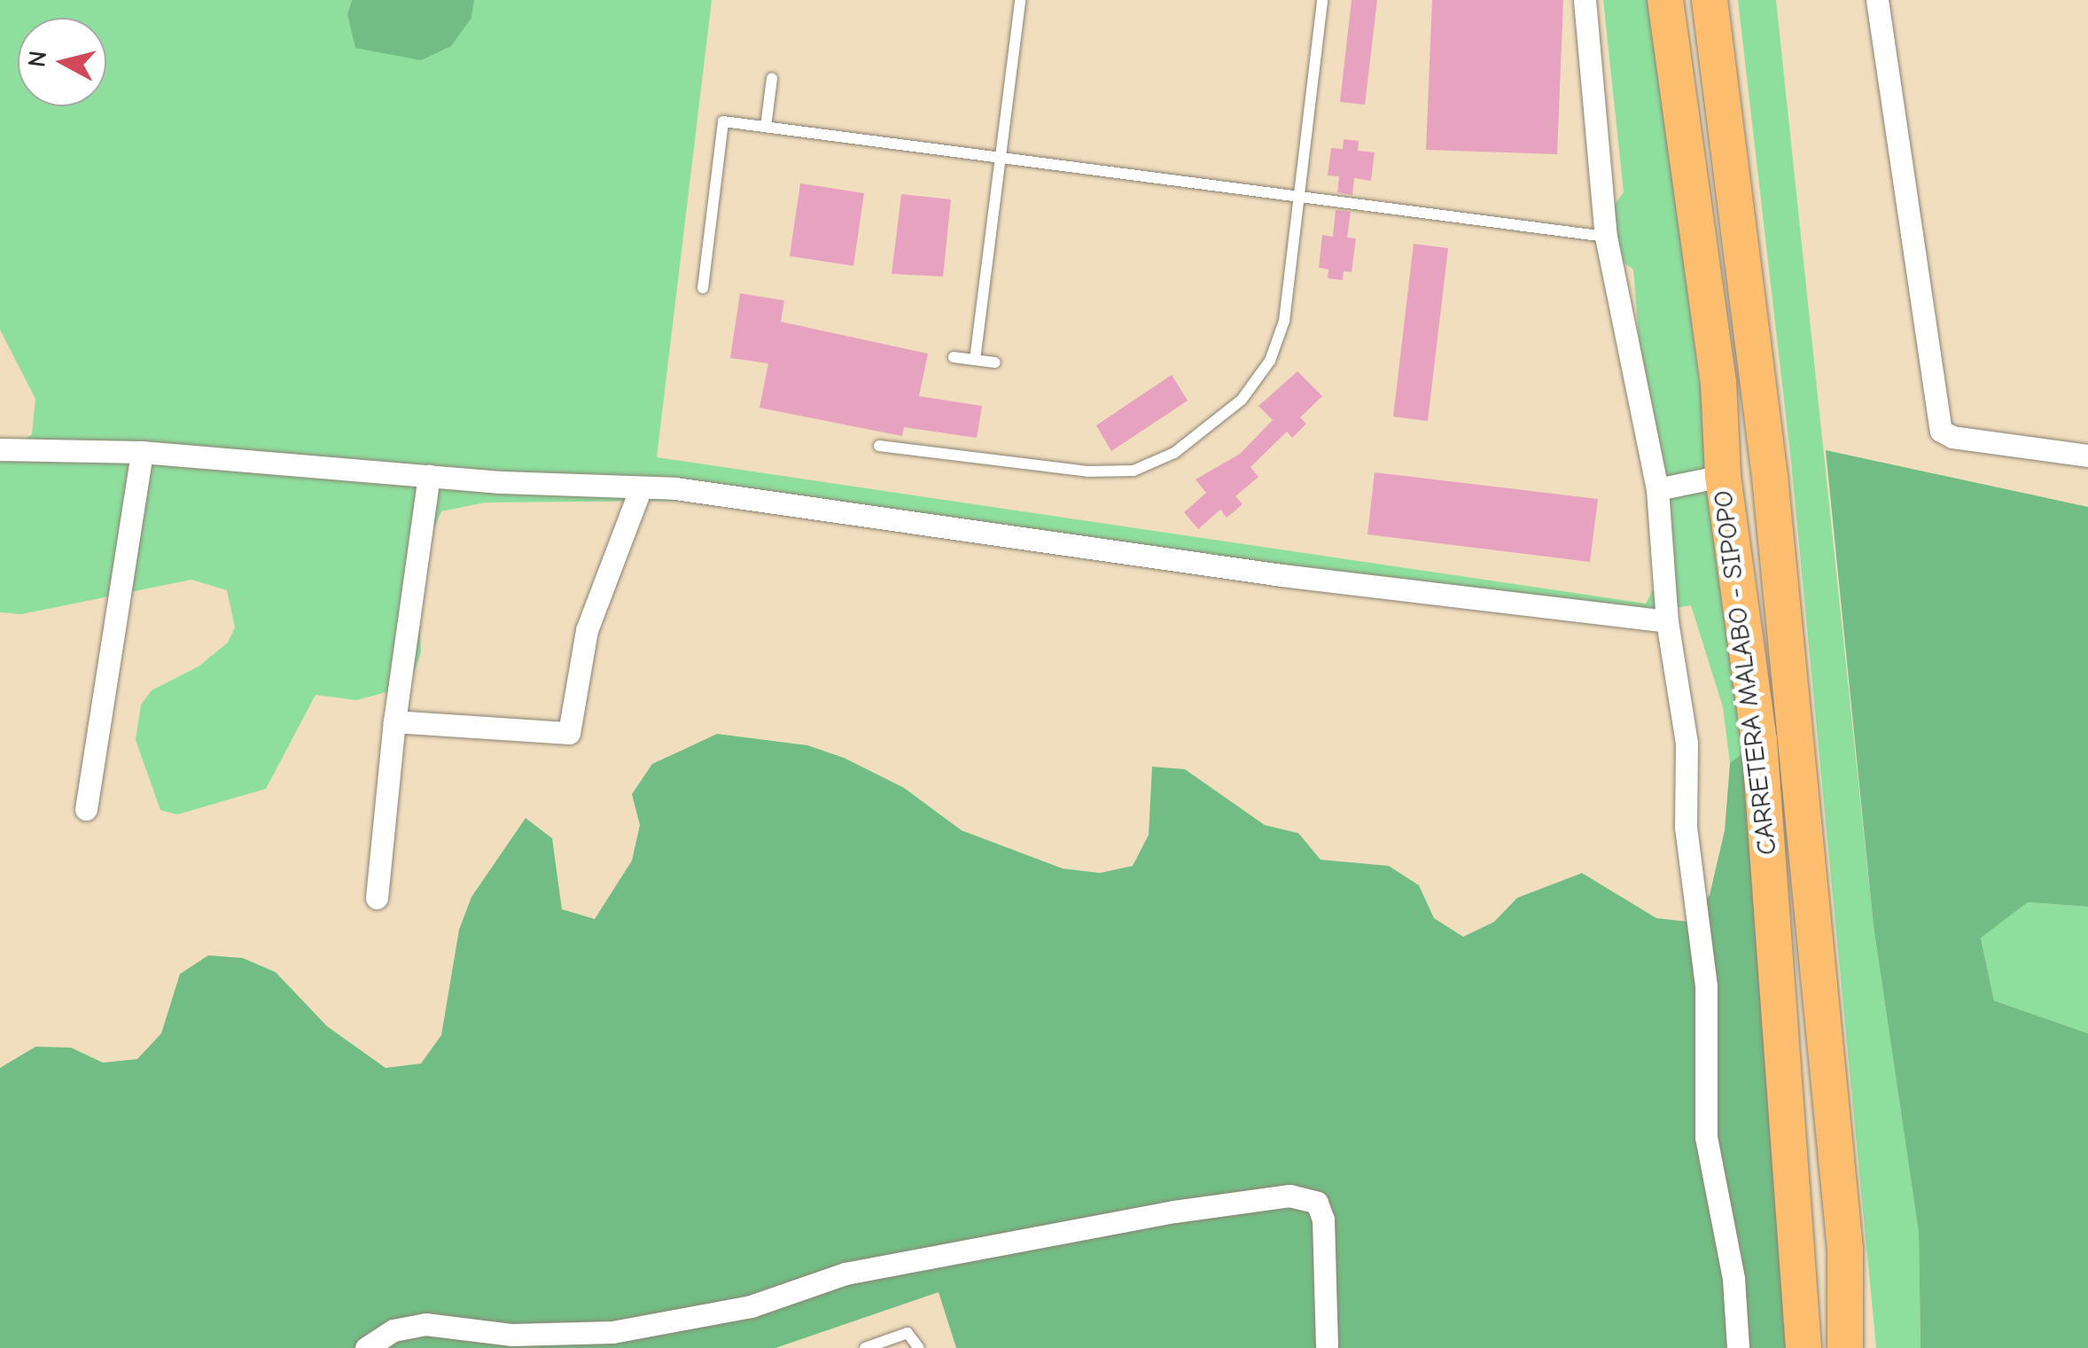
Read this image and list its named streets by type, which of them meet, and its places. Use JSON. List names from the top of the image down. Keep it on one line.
{"streets":{"highway":["CARRETERA MALABO - SIPOPO"]},"north":"left"}
